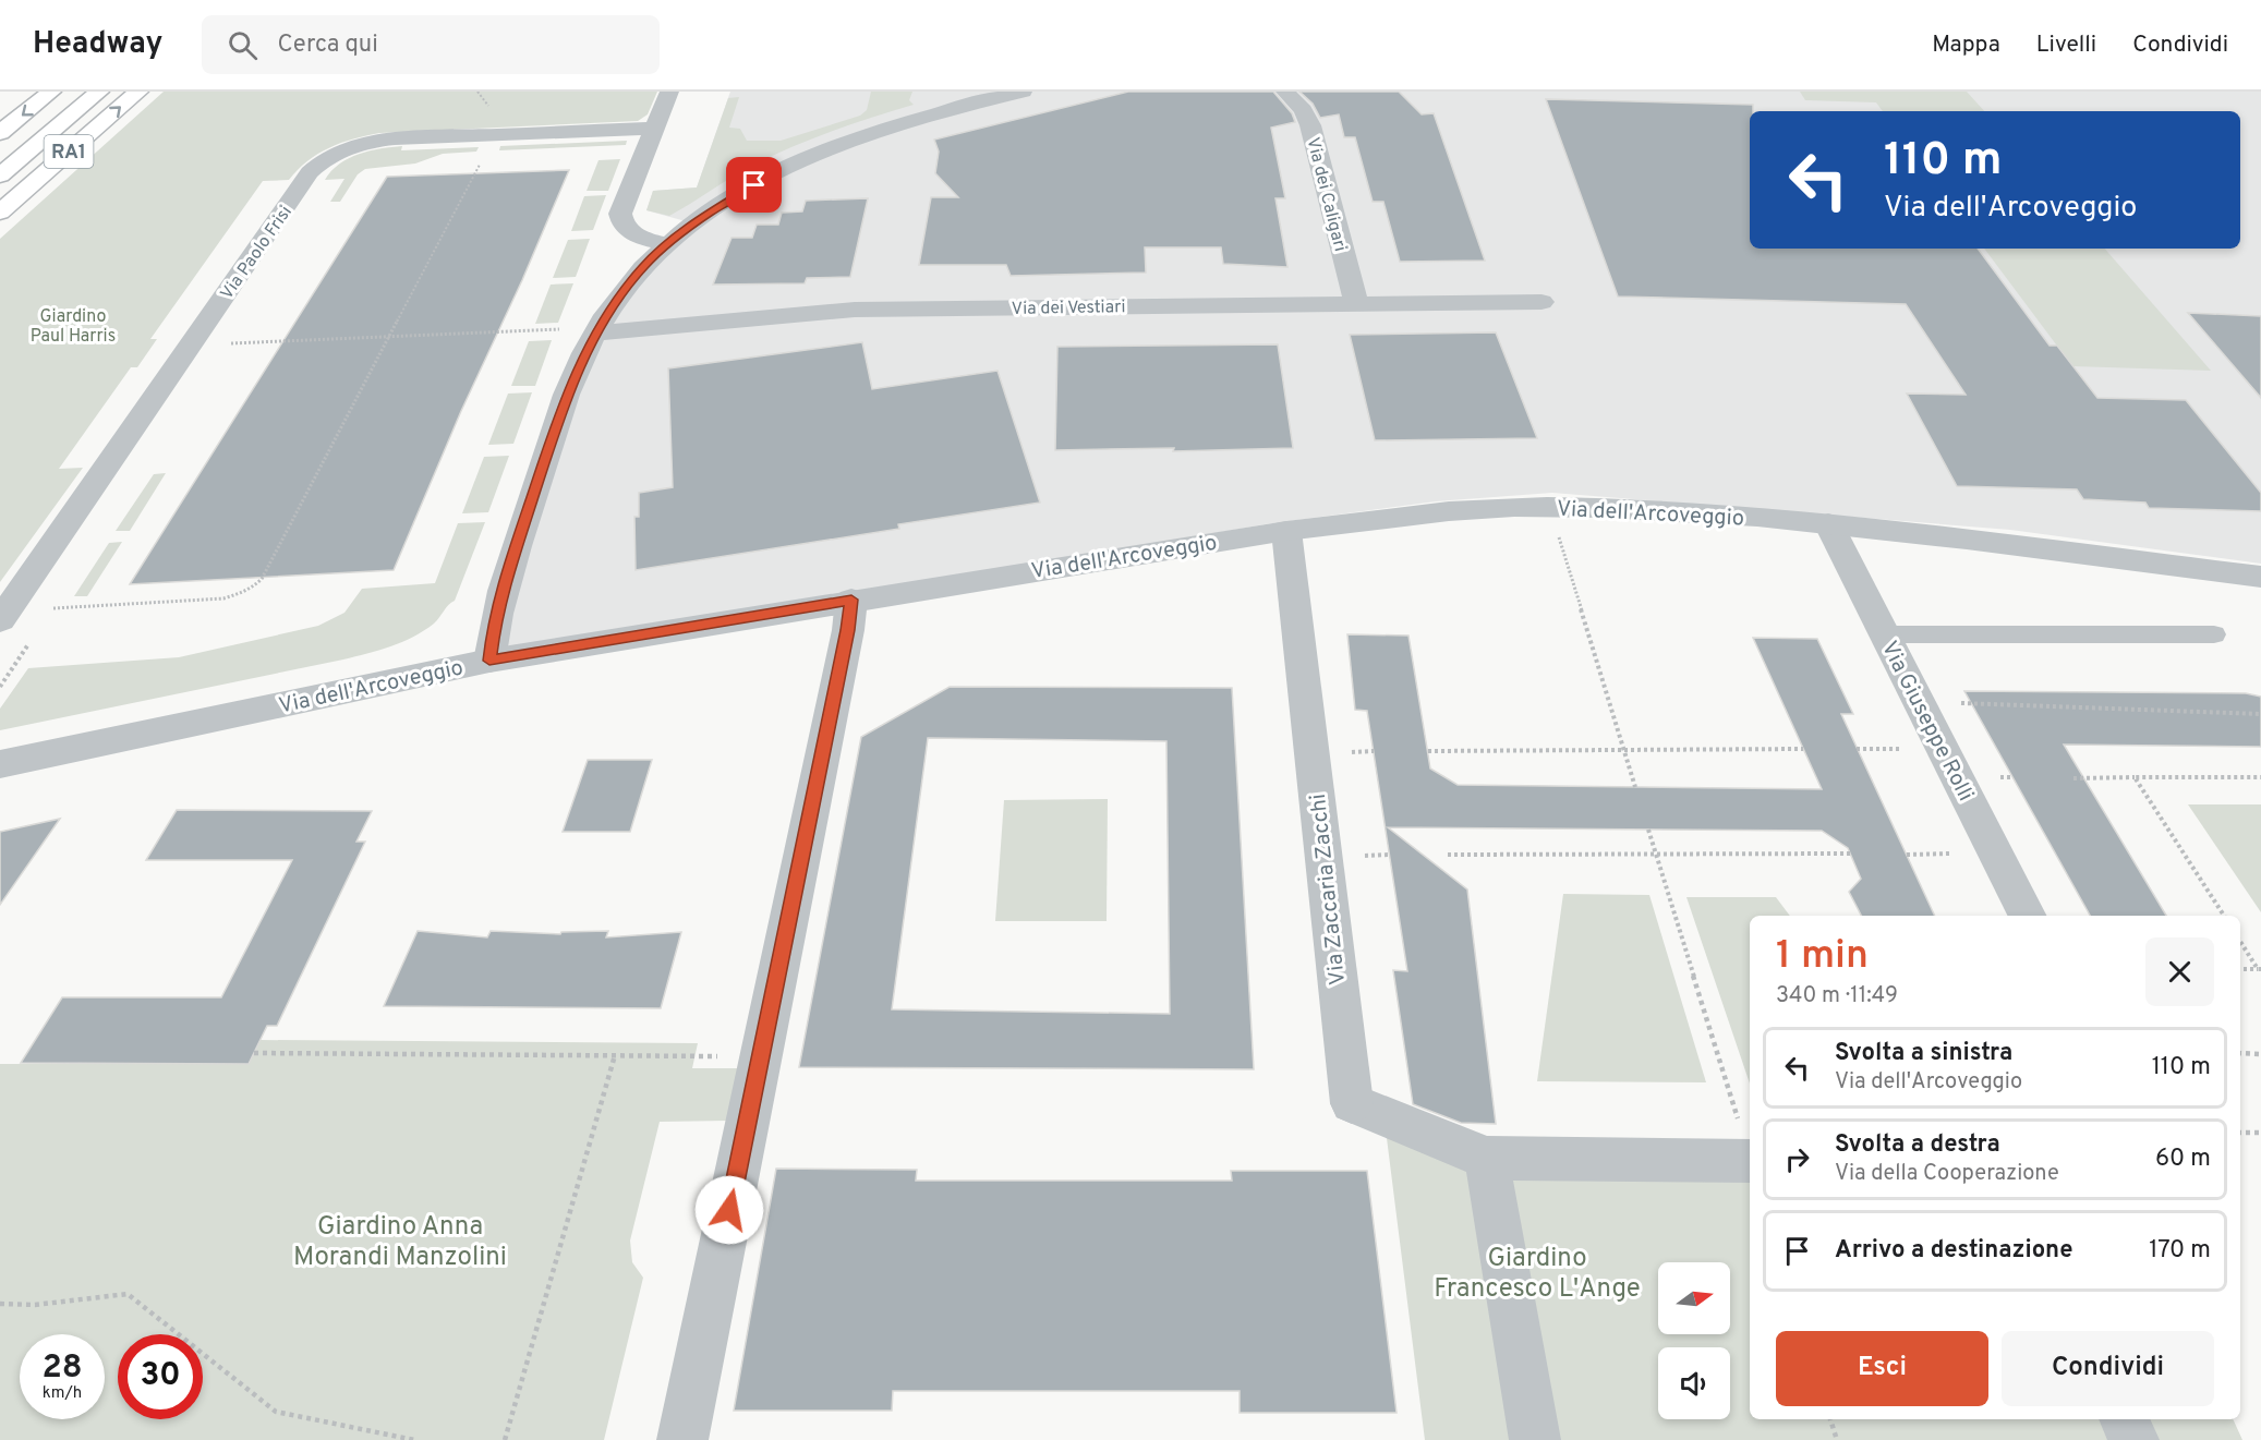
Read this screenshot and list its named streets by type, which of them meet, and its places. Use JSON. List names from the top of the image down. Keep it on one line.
{"streets":{"highway":["RA1"],"street":["Via dei Caligari","Via Paolo Frisi","Via dei Vestiari","Via dell'Arcoveggio","Via Giuseppe Rolli","Via Zaccaria Zacchi"]},"crossings":[["Via dei Caligari","Via dei Vestiari"],["Via dell'Arcoveggio","Via Giuseppe Rolli"],["Via dell'Arcoveggio","Via Zaccaria Zacchi"]],"parks":["Giardino Paul Harris","Giardino Anna Morandi Manzolini","Giardino Francesco L'Ange"],"north":"right","page":{"header":"Headway","search":"Cerca qui","nav":["Mappa","Livelli","Condividi"],"turn":["110 m","Via dell'Arcoveggio"],"heading":["1 min","340 m · 11:49"],"list":[{"name":"Svolta a sinistra","note":"Via dell'Arcoveggio","value":"110 m"},{"name":"Svolta a destra","note":"Via della Cooperazione","value":"60 m"},{"name":"Arrivo a destinazione","value":"170 m"}],"buttons":["Esci","Condividi"],"speed":"28 km/h","limit":"30"}}
